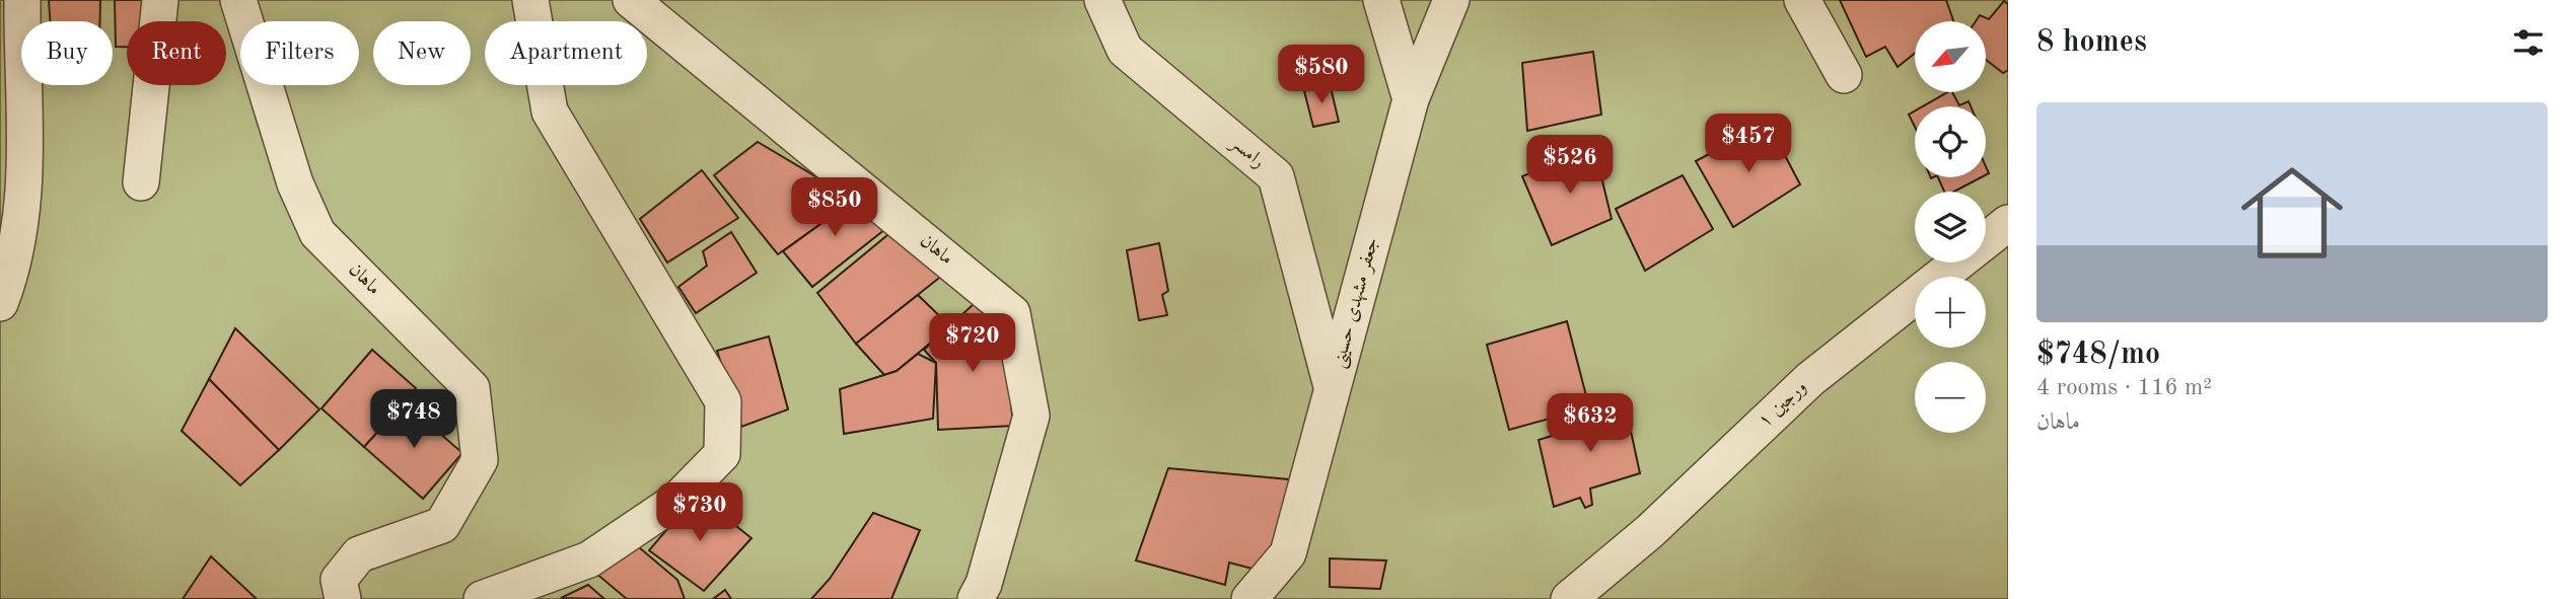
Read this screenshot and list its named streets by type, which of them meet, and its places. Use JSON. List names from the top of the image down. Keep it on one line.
{"streets":{"street":["رامسر","ماهان","جعفر مشهدی حسینی","ورجین ۱"]},"crossings":[["رامسر","جعفر مشهدی حسینی"]],"north":"bottom left","page":{"heading":"8 homes","map_buttons":["+","−"],"chip":["Buy","Rent","Filters","New","Apartment"],"price":["$580","$457","$526","$850","$720","$748","$632","$730"],"list":[{"name":"$748/mo","note":"4 rooms · 116 m² · ماهان"}]}}
